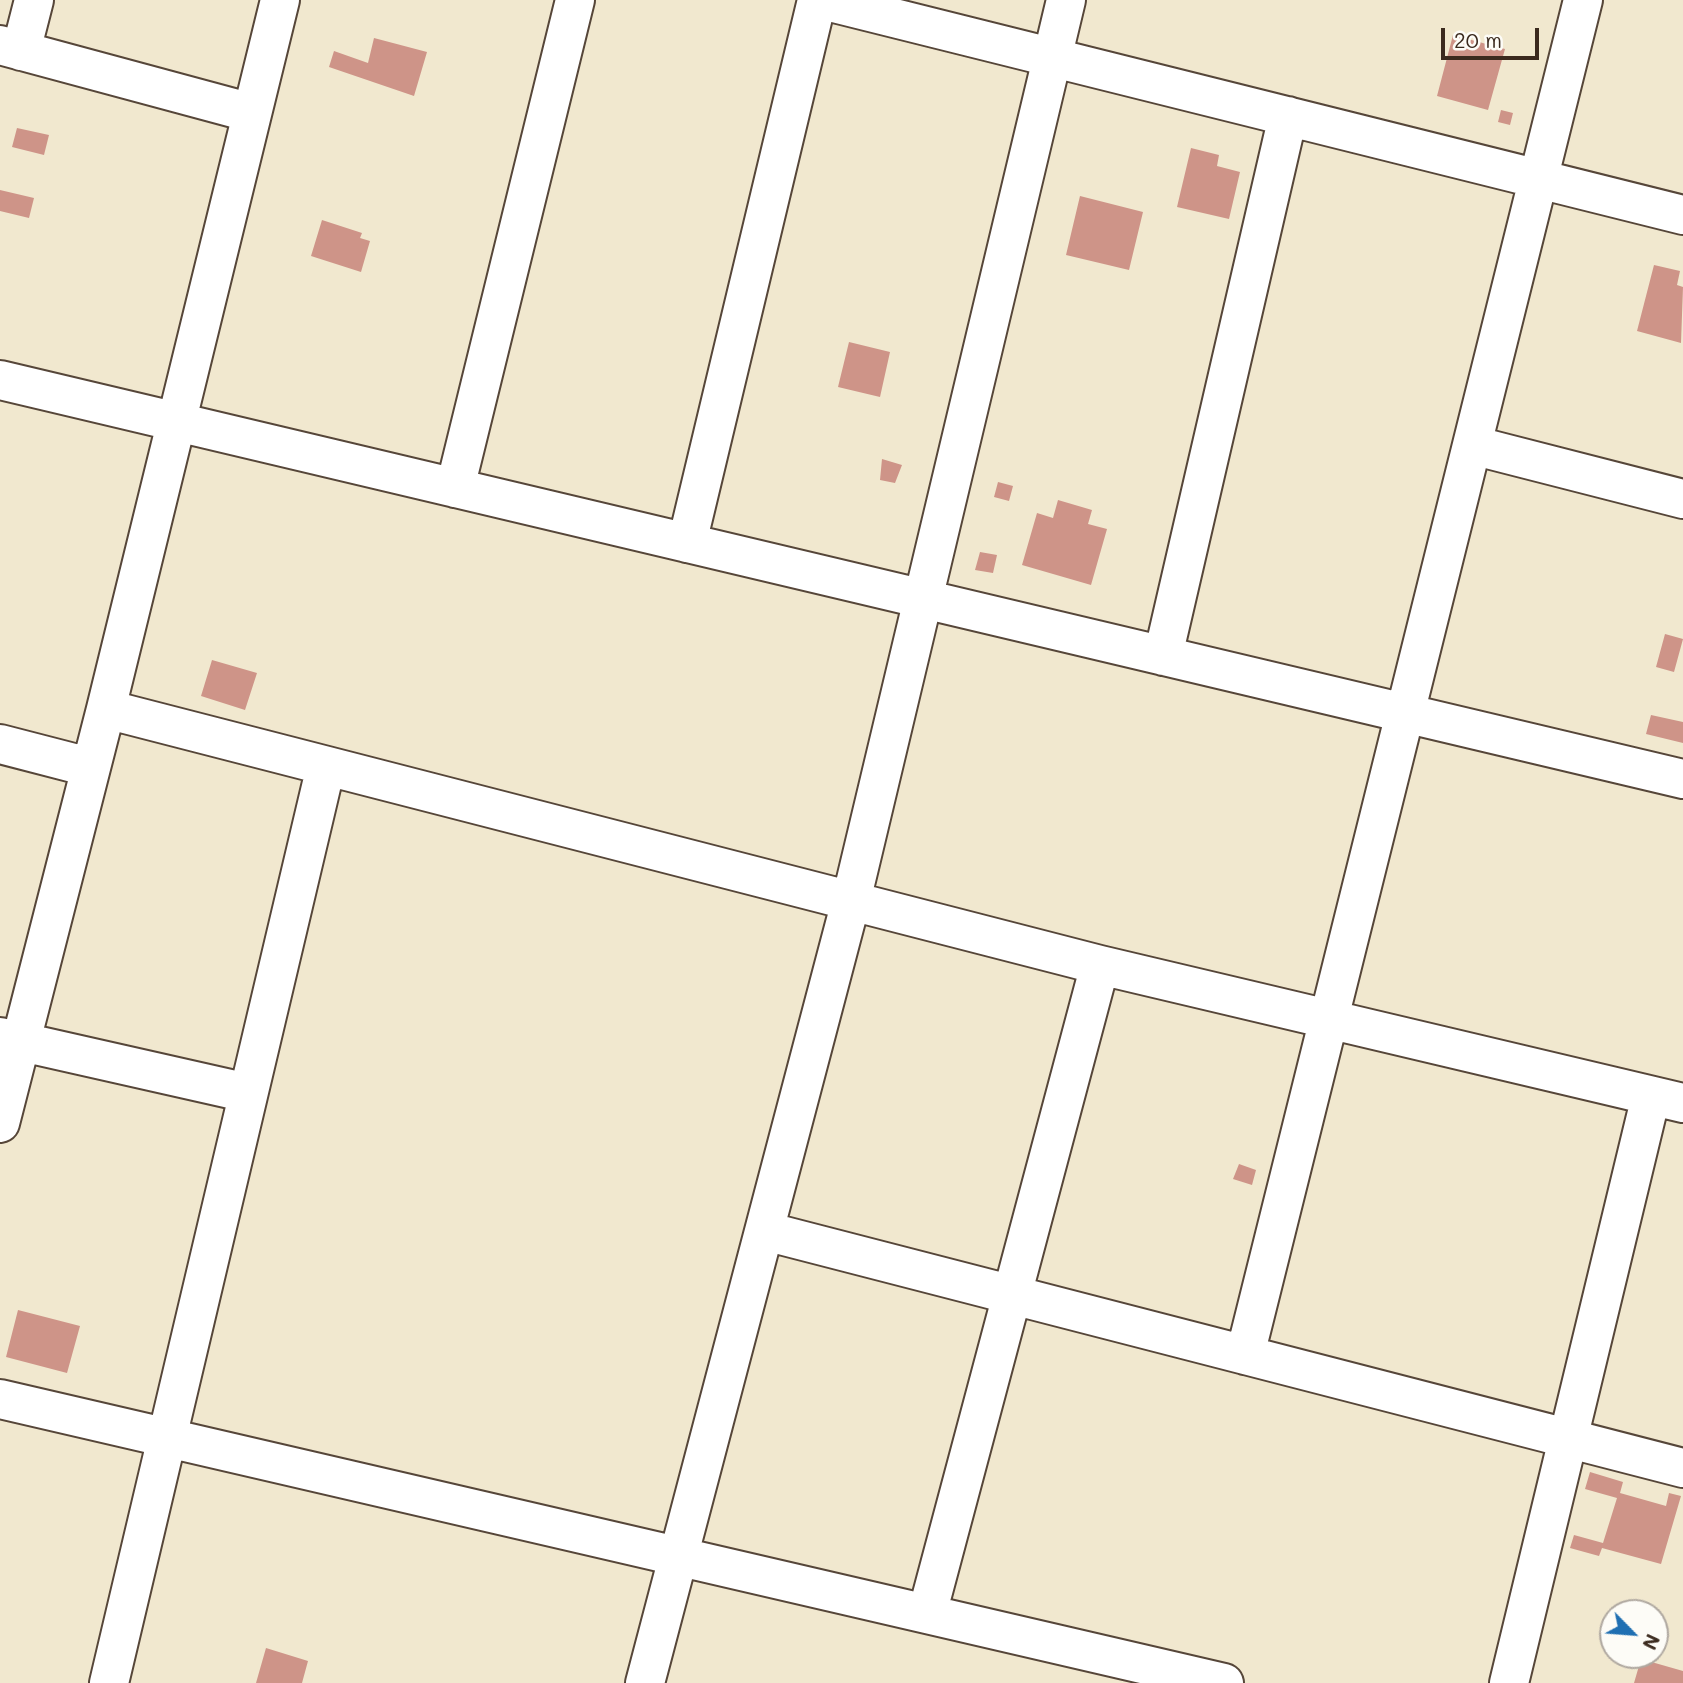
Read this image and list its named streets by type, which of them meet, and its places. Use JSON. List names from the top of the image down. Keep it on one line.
{"scale_bar":"20 m","north":"bottom right"}
